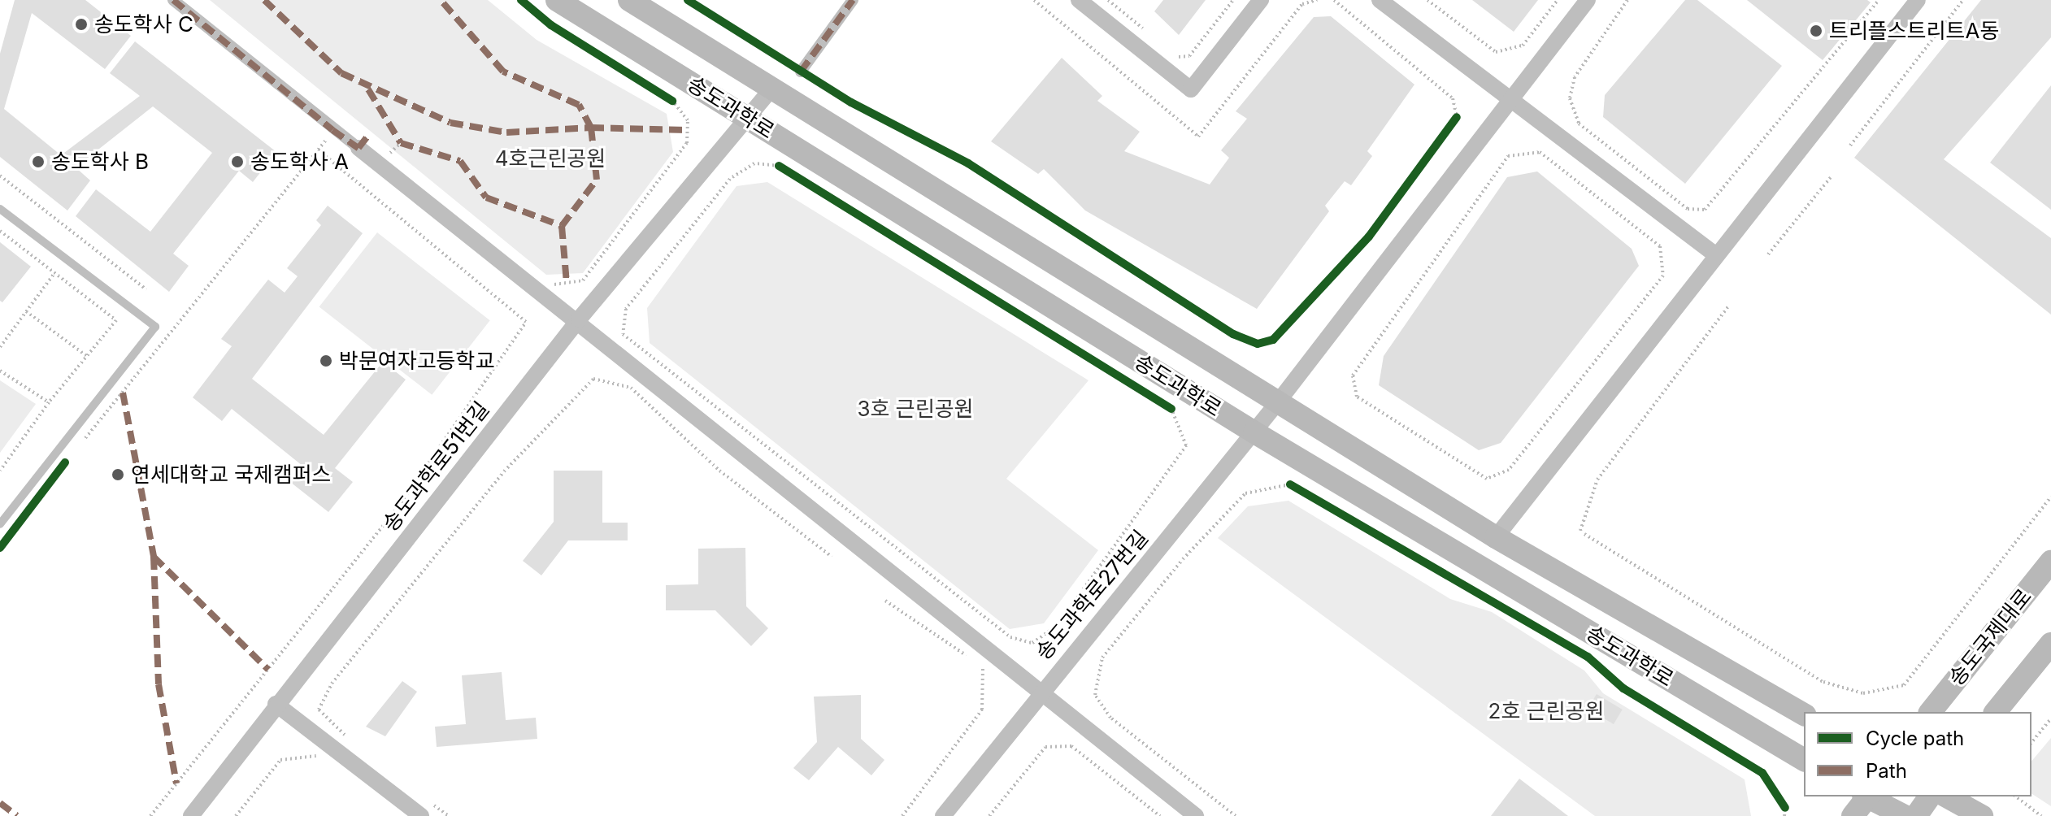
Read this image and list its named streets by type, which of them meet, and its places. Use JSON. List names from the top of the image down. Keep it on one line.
{"streets":{"main road":["송도과학로","송도국제대로"],"street":["송도과학로51번길","송도과학로27번길"]},"crossings":[["송도과학로","송도과학로51번길"],["송도과학로","송도과학로27번길"]],"parks":["4호근린공원","3호 근린공원","2호 근린공원"],"places":["송도학사 C","트리플스트리트A동","송도학사 B","송도학사 A","박문여자고등학교","연세대학교 국제캠퍼스"],"legend":["Cycle path","Path"]}
